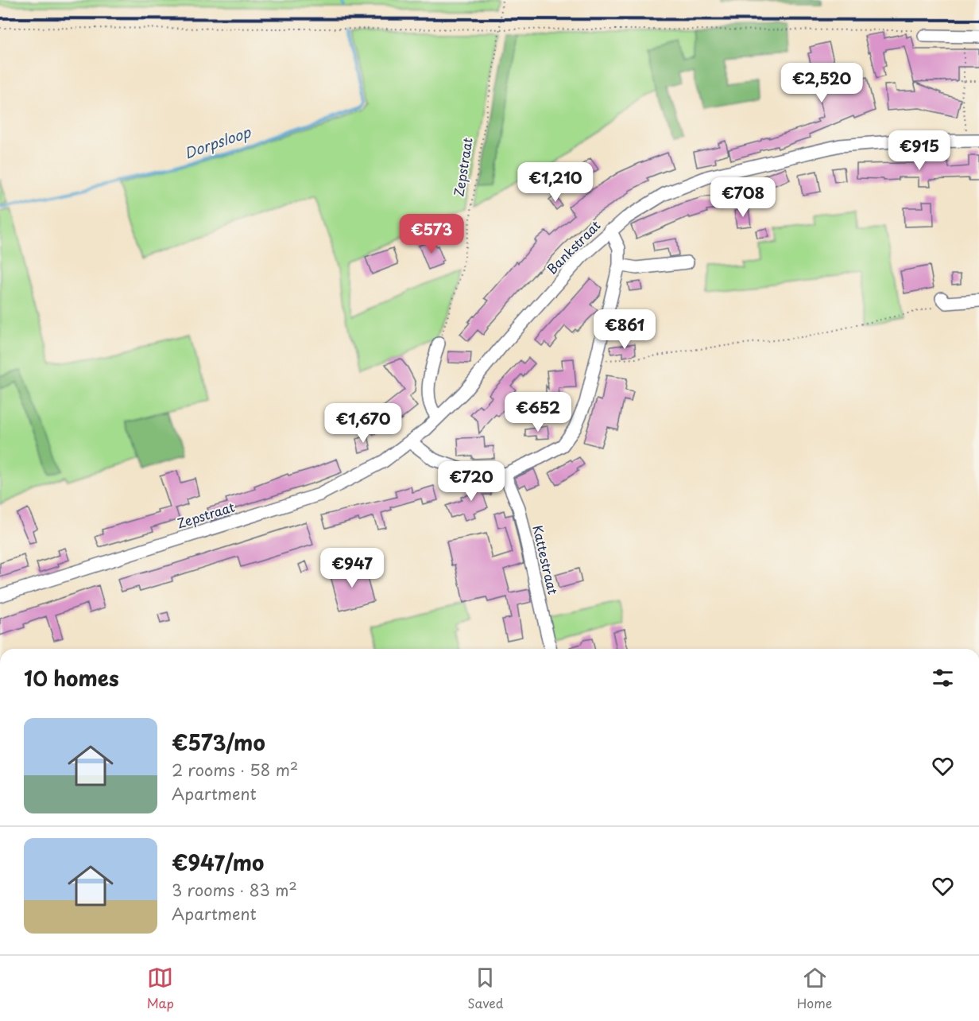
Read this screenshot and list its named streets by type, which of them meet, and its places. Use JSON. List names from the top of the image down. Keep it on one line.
{"streets":{"street":["Zepstraat","Bankstraat","Kattestraat"]},"crossings":[["Zepstraat","Bankstraat"]],"water":["Dorpsloop"],"page":{"price":["€2,520","€915","€1,210","€708","€573","€861","€652","€1,670","€720","€947"],"heading":"10 homes","list":[{"name":"€573/mo","note":"2 rooms · 58 m² · Apartment"},{"name":"€947/mo","note":"3 rooms · 83 m² · Apartment"}],"tabs":["Map","Saved","Home"]}}
